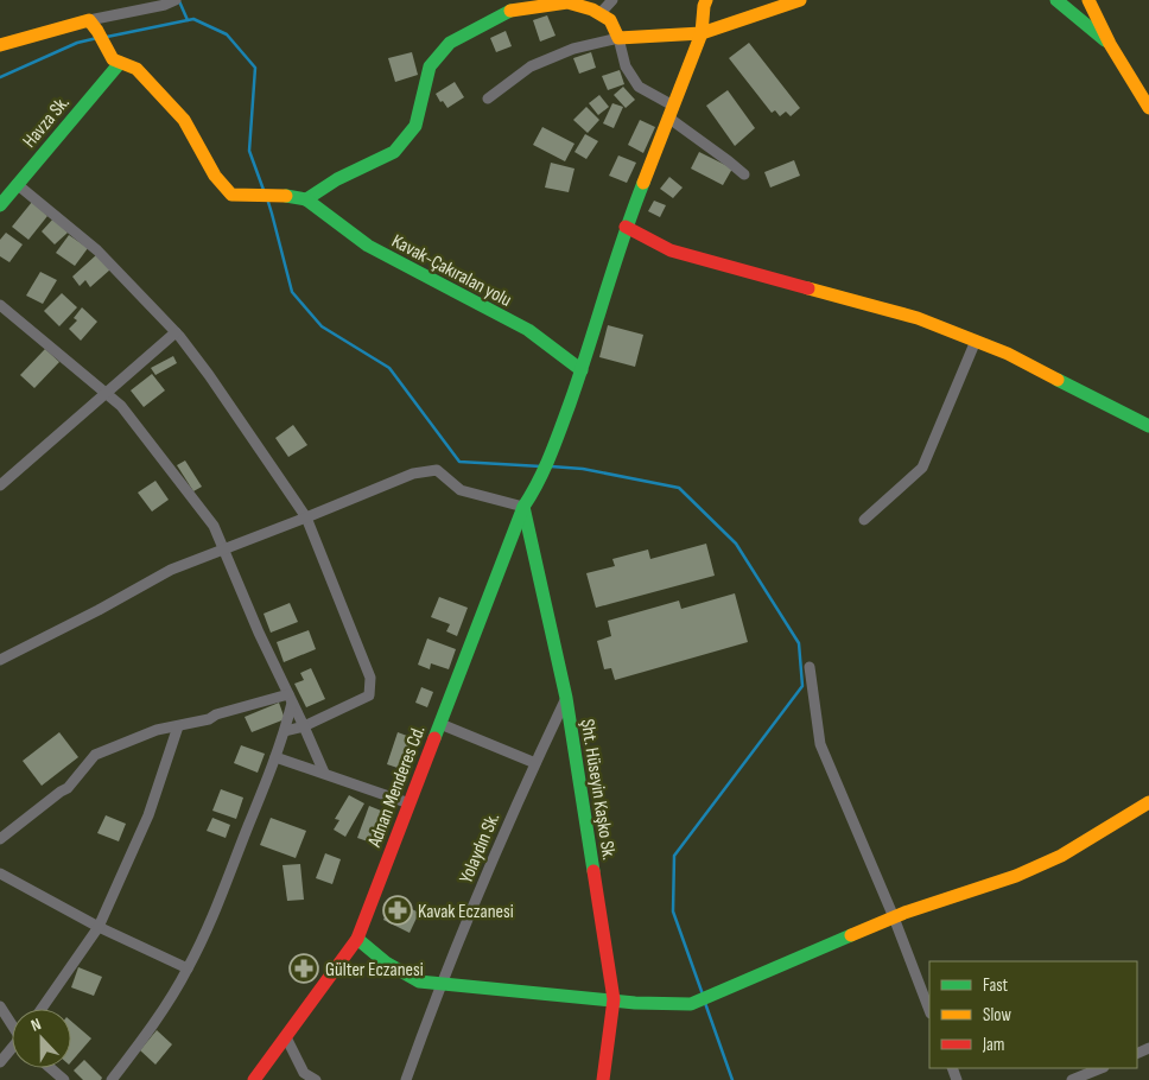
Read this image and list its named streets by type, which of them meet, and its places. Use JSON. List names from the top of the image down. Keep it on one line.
{"streets":{"main road":["Havza Sk.","Kavak-Çakıralan yolu","Adnan Menderes Cd.","Şht. Hüseyin Kaşko Sk."],"street":["Yolaydın Sk."]},"crossings":[["Kavak-Çakıralan yolu","Adnan Menderes Cd."],["Adnan Menderes Cd.","Şht. Hüseyin Kaşko Sk."],["Şht. Hüseyin Kaşko Sk.","Yolaydın Sk."]],"places":{"pharmacy":["Kavak Eczanesi","Gülter Eczanesi"]},"legend":["Fast","Slow","Jam"],"north":"top"}
